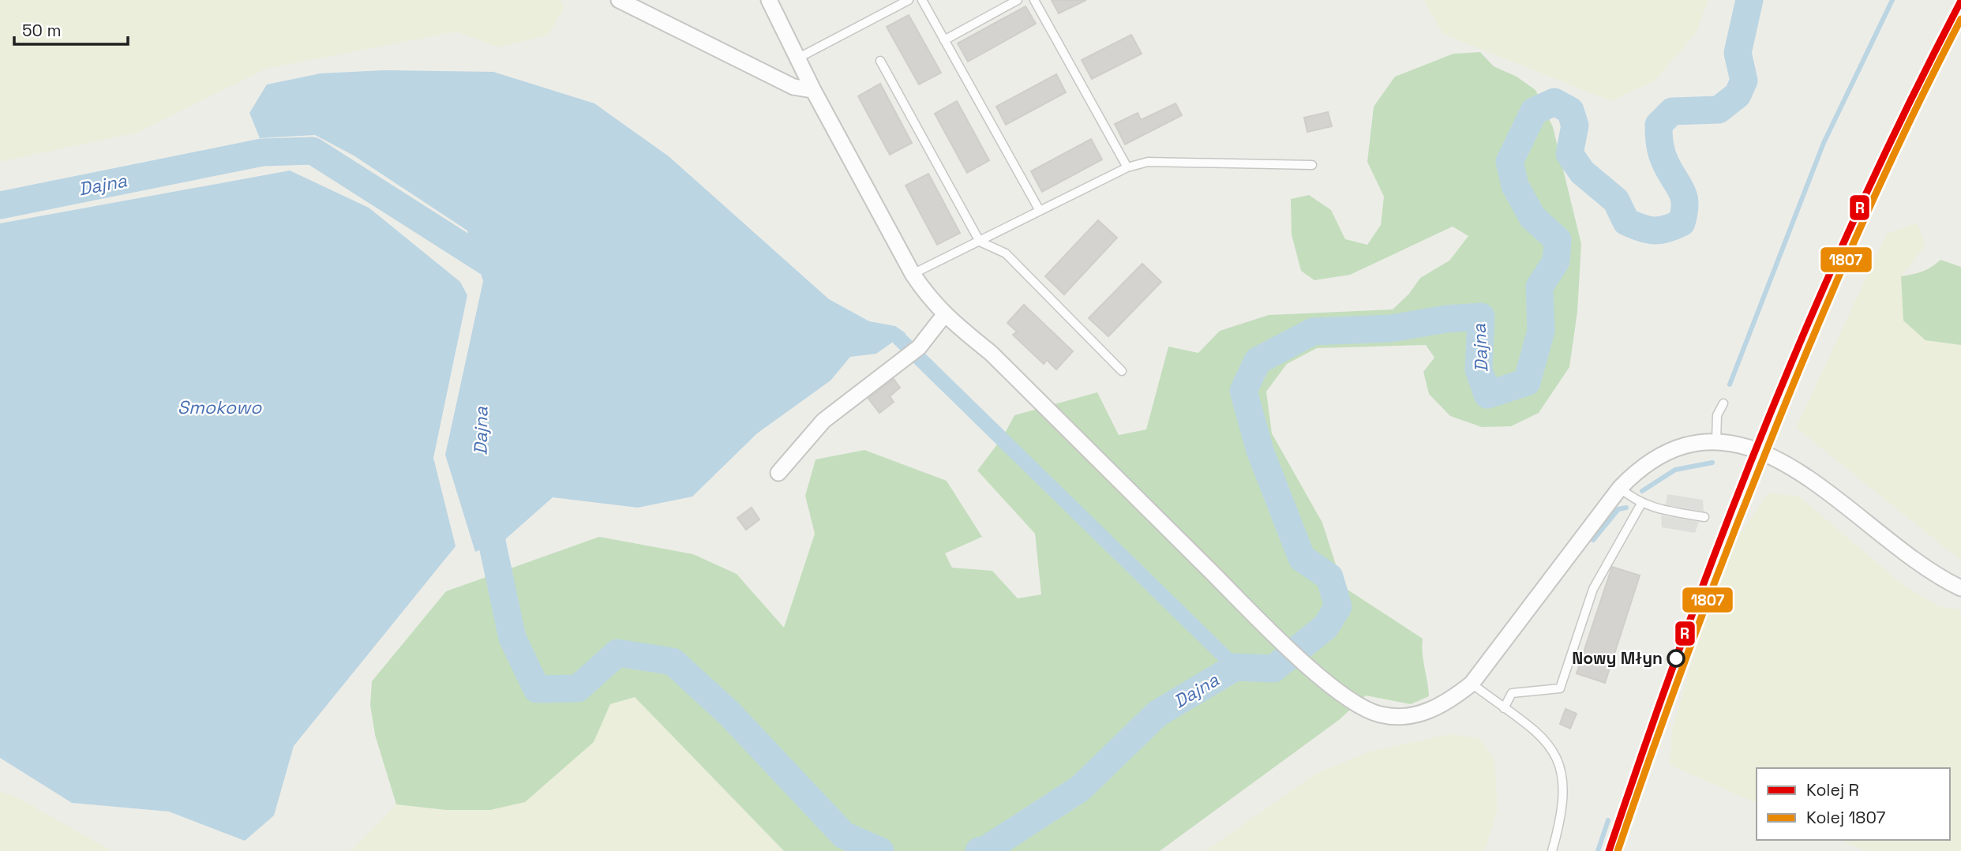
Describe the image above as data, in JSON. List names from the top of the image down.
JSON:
{
  "water": ["Dajna", "Smokowo"],
  "places": ["Nowy Młyn"],
  "lines": ["rail line R", "rail line 1807"],
  "legend": ["Kolej R", "Kolej 1807"],
  "scale_bar": "50 m"
}
